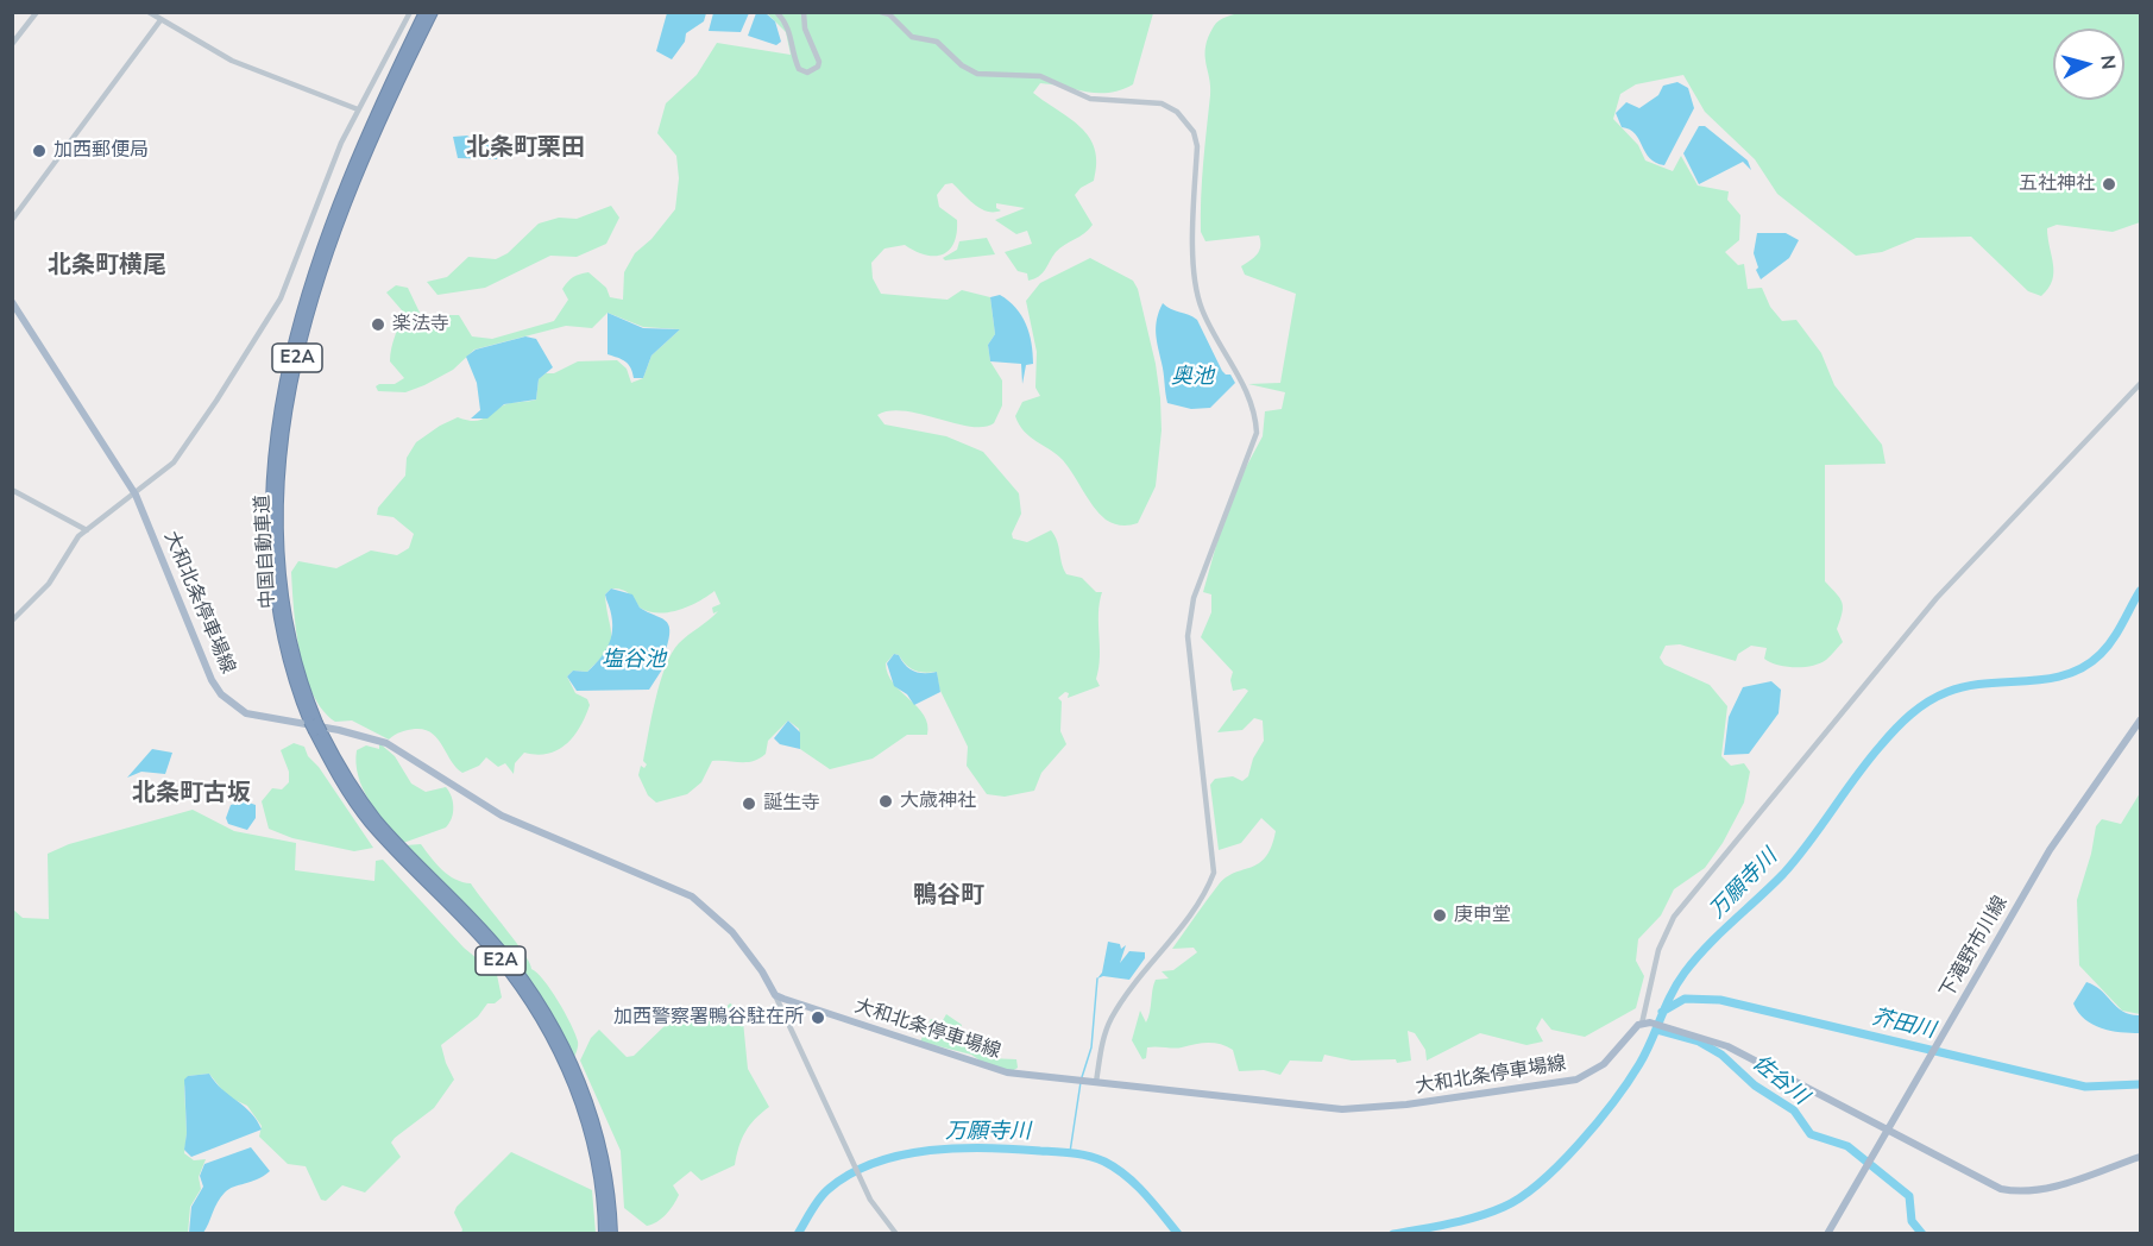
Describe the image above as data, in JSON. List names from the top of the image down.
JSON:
{
  "streets": {
    "highway": ["E2A", "中国自動車道"],
    "main road": ["大和北条停車場線", "下滝野市川線"]
  },
  "districts": [
    "北条町栗田",
    "北条町横尾",
    "北条町古坂",
    "鴨谷町"
  ],
  "water": [
    "奥池",
    "塩谷池",
    "万願寺川",
    "芥田川",
    "佐谷川"
  ],
  "places": [
    "加西郵便局",
    "五社神社",
    "楽法寺",
    "大歳神社",
    "誕生寺",
    "庚申堂",
    "加西警察署鴨谷駐在所"
  ],
  "north": "right"
}
